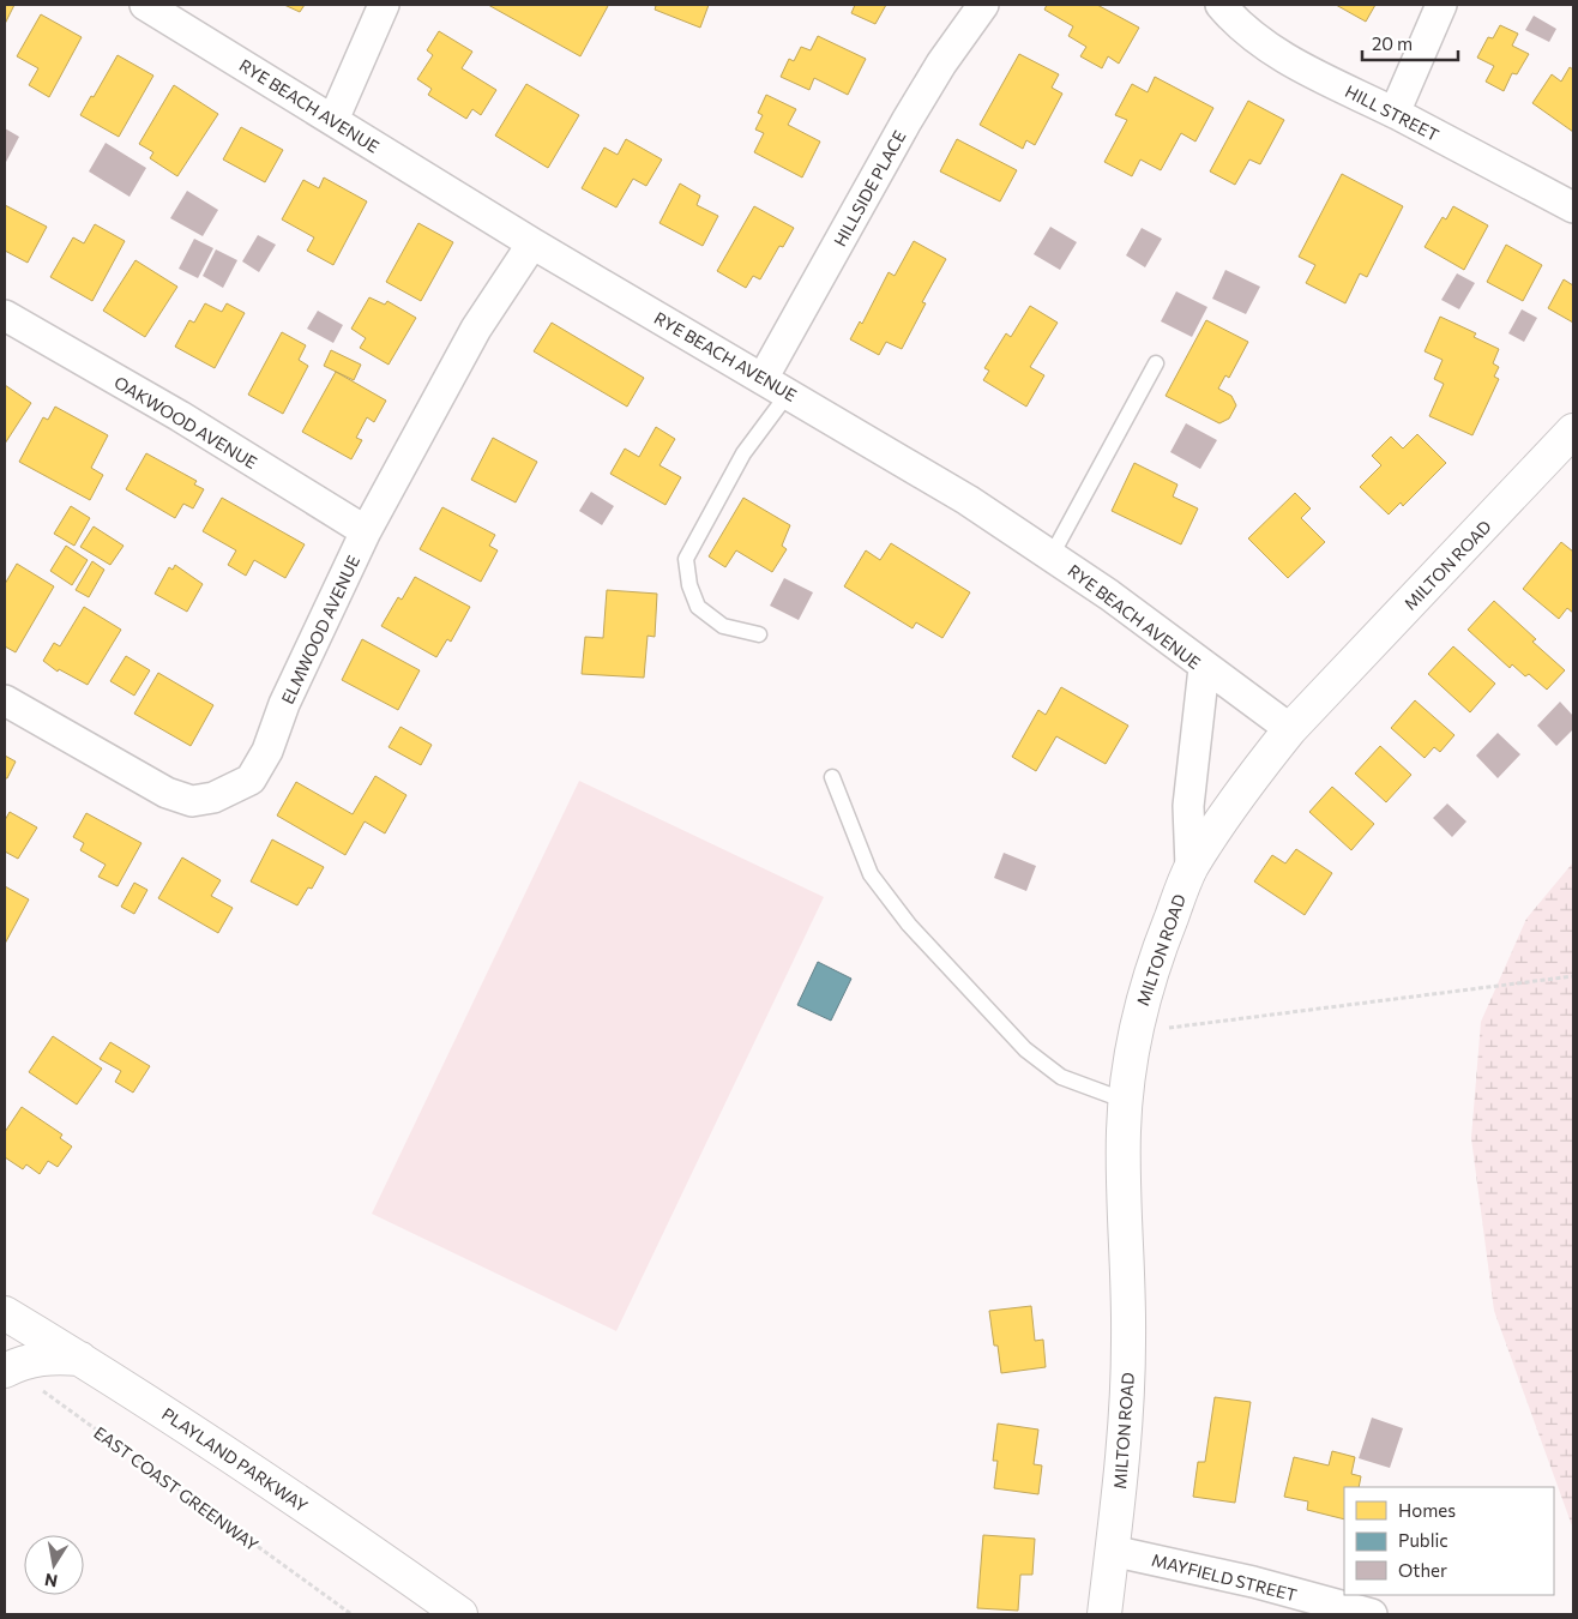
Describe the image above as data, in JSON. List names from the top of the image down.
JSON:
{
  "streets": {
    "street": [
      "RYE BEACH AVENUE",
      "HILL STREET",
      "HILLSIDE PLACE",
      "OAKWOOD AVENUE",
      "MILTON ROAD",
      "ELMWOOD AVENUE",
      "PLAYLAND PARKWAY",
      "MAYFIELD STREET"
    ],
    "path": ["EAST COAST GREENWAY"]
  },
  "crossings": [
    ["RYE BEACH AVENUE", "HILLSIDE PLACE"],
    ["RYE BEACH AVENUE", "MILTON ROAD"],
    ["RYE BEACH AVENUE", "ELMWOOD AVENUE"],
    ["OAKWOOD AVENUE", "ELMWOOD AVENUE"],
    ["MILTON ROAD", "MAYFIELD STREET"]
  ],
  "legend": ["Homes", "Public", "Other"],
  "scale_bar": "20 m",
  "north": "bottom"
}
